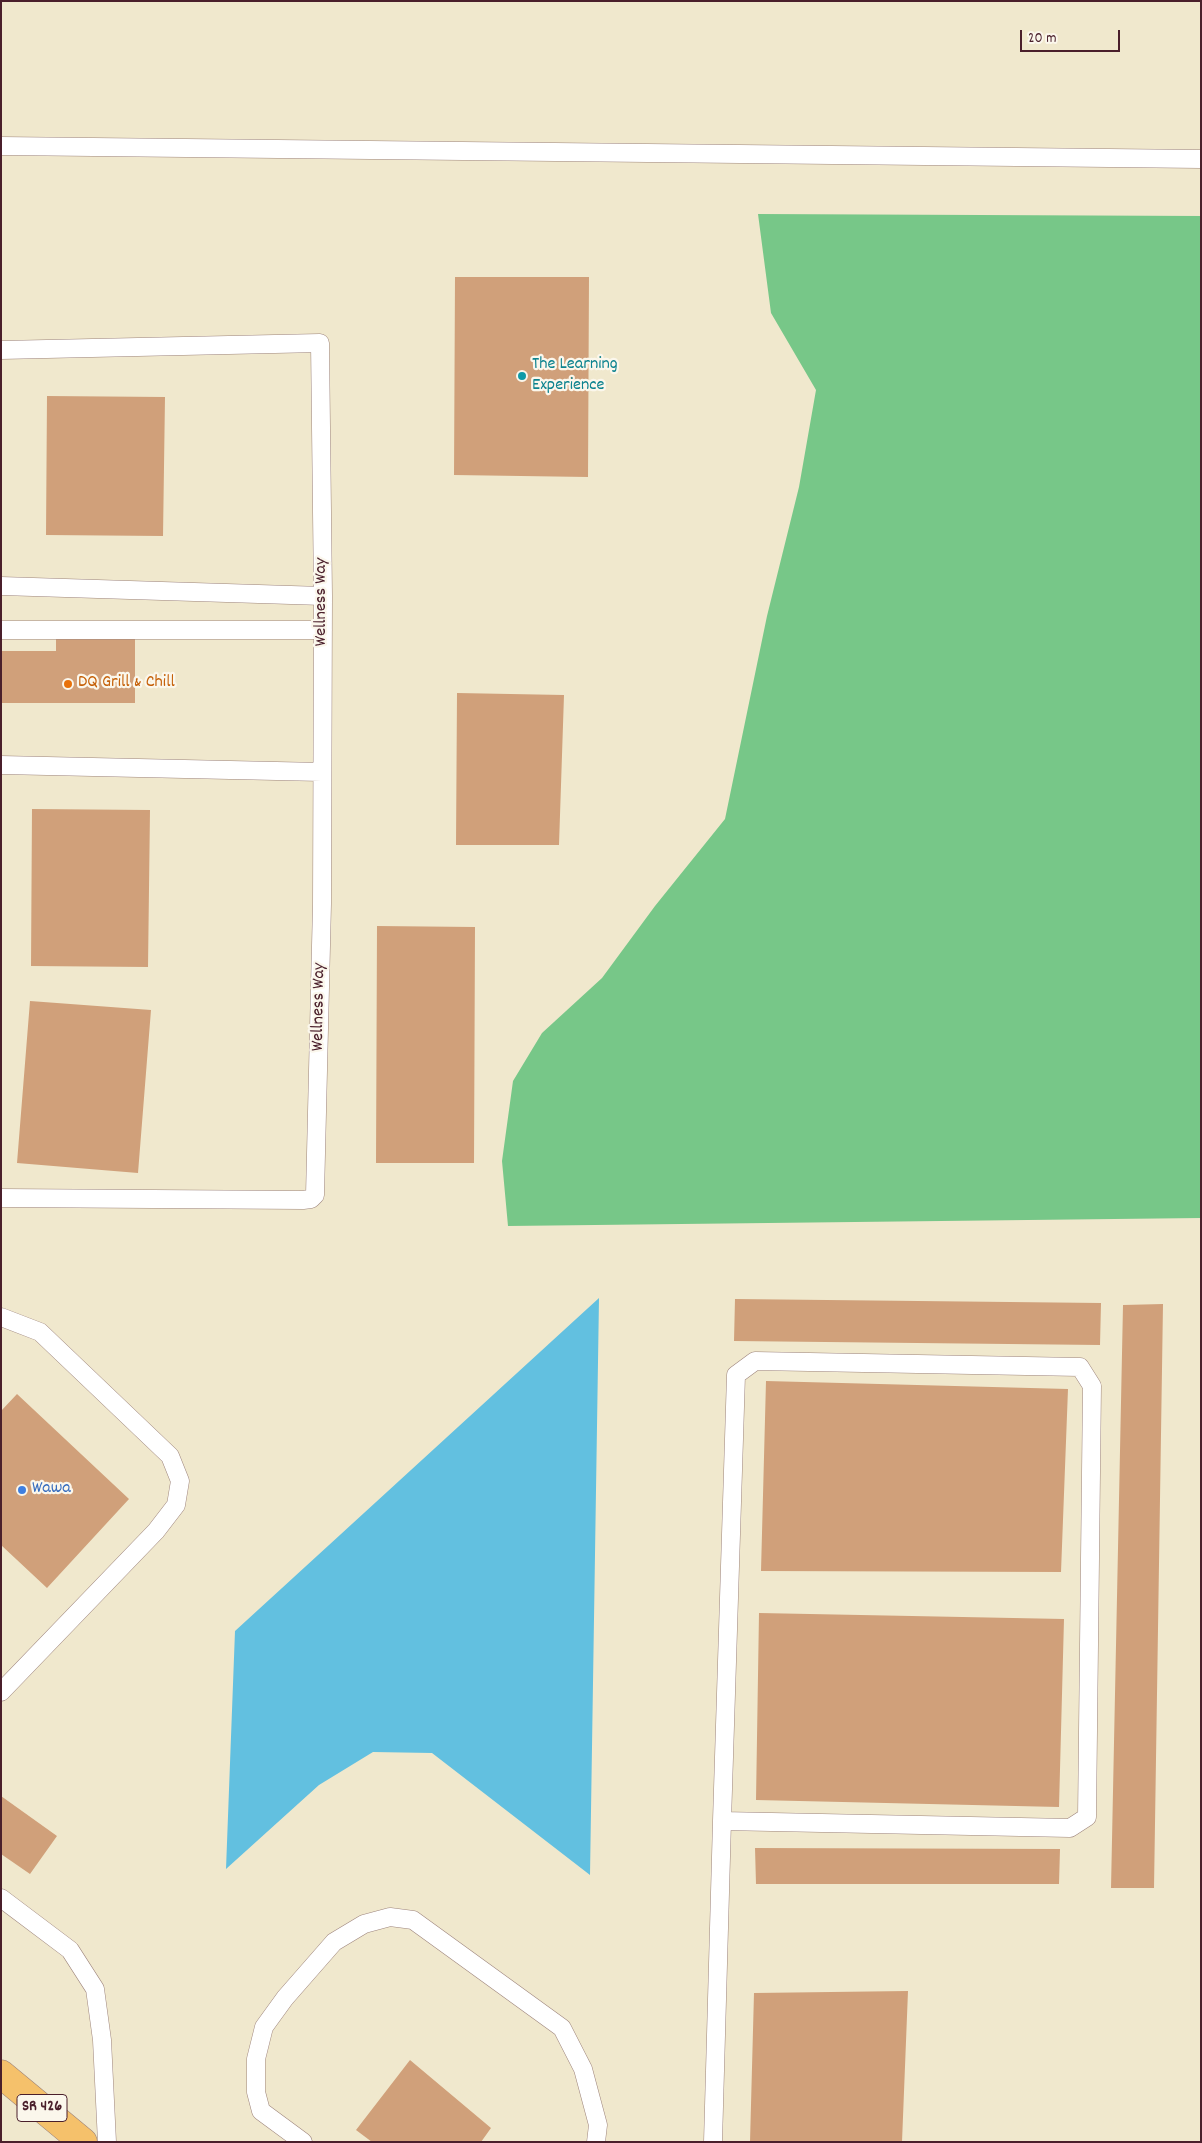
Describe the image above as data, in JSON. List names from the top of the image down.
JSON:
{
  "streets": {
    "main road": ["SR 426"],
    "lane": ["Wellness Way"]
  },
  "places": ["The Learning Experience", "DQ Grill & Chill", "Wawa"],
  "scale_bar": "20 m"
}
